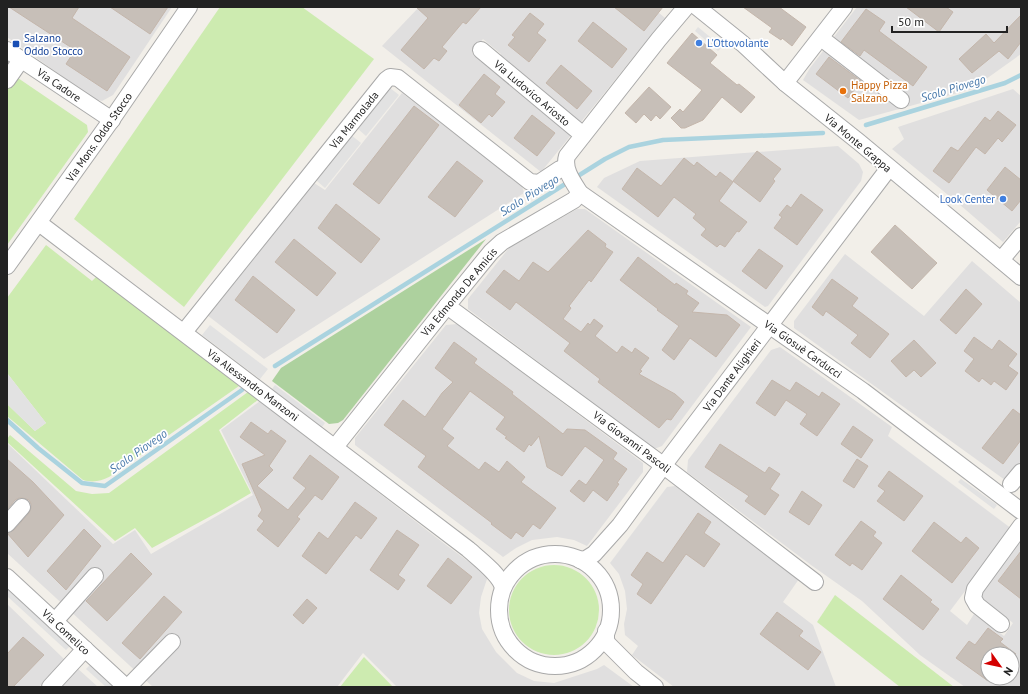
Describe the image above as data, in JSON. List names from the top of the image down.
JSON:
{
  "streets": {
    "street": [
      "Via Cadore",
      "Via Ludovico Ariosto",
      "Via Marmolada",
      "Via Mons. Oddo Stocco",
      "Via Monte Grappa",
      "Via Edmondo De Amicis",
      "Via Giosuè Carducci",
      "Via Dante Alighieri",
      "Via Alessandro Manzoni",
      "Via Giovanni Pascoli",
      "Via Comelico"
    ]
  },
  "crossings": [
    ["Via Cadore", "Via Mons. Oddo Stocco"],
    ["Via Marmolada", "Via Edmondo De Amicis"],
    ["Via Marmolada", "Via Giosuè Carducci"],
    ["Via Marmolada", "Via Alessandro Manzoni"],
    ["Via Mons. Oddo Stocco", "Via Alessandro Manzoni"],
    ["Via Monte Grappa", "Via Dante Alighieri"],
    ["Via Edmondo De Amicis", "Via Giosuè Carducci"],
    ["Via Edmondo De Amicis", "Via Alessandro Manzoni"],
    ["Via Edmondo De Amicis", "Via Giovanni Pascoli"],
    ["Via Giosuè Carducci", "Via Dante Alighieri"],
    ["Via Dante Alighieri", "Via Giovanni Pascoli"]
  ],
  "water": ["Scolo Piovego"],
  "places": {
    "other": ["L'Ottovolante", "Happy Pizza Salzano", "Look Center"],
    "transit": ["Salzano Oddo Stocco"]
  },
  "scale_bar": "50 m",
  "north": "bottom right"
}
